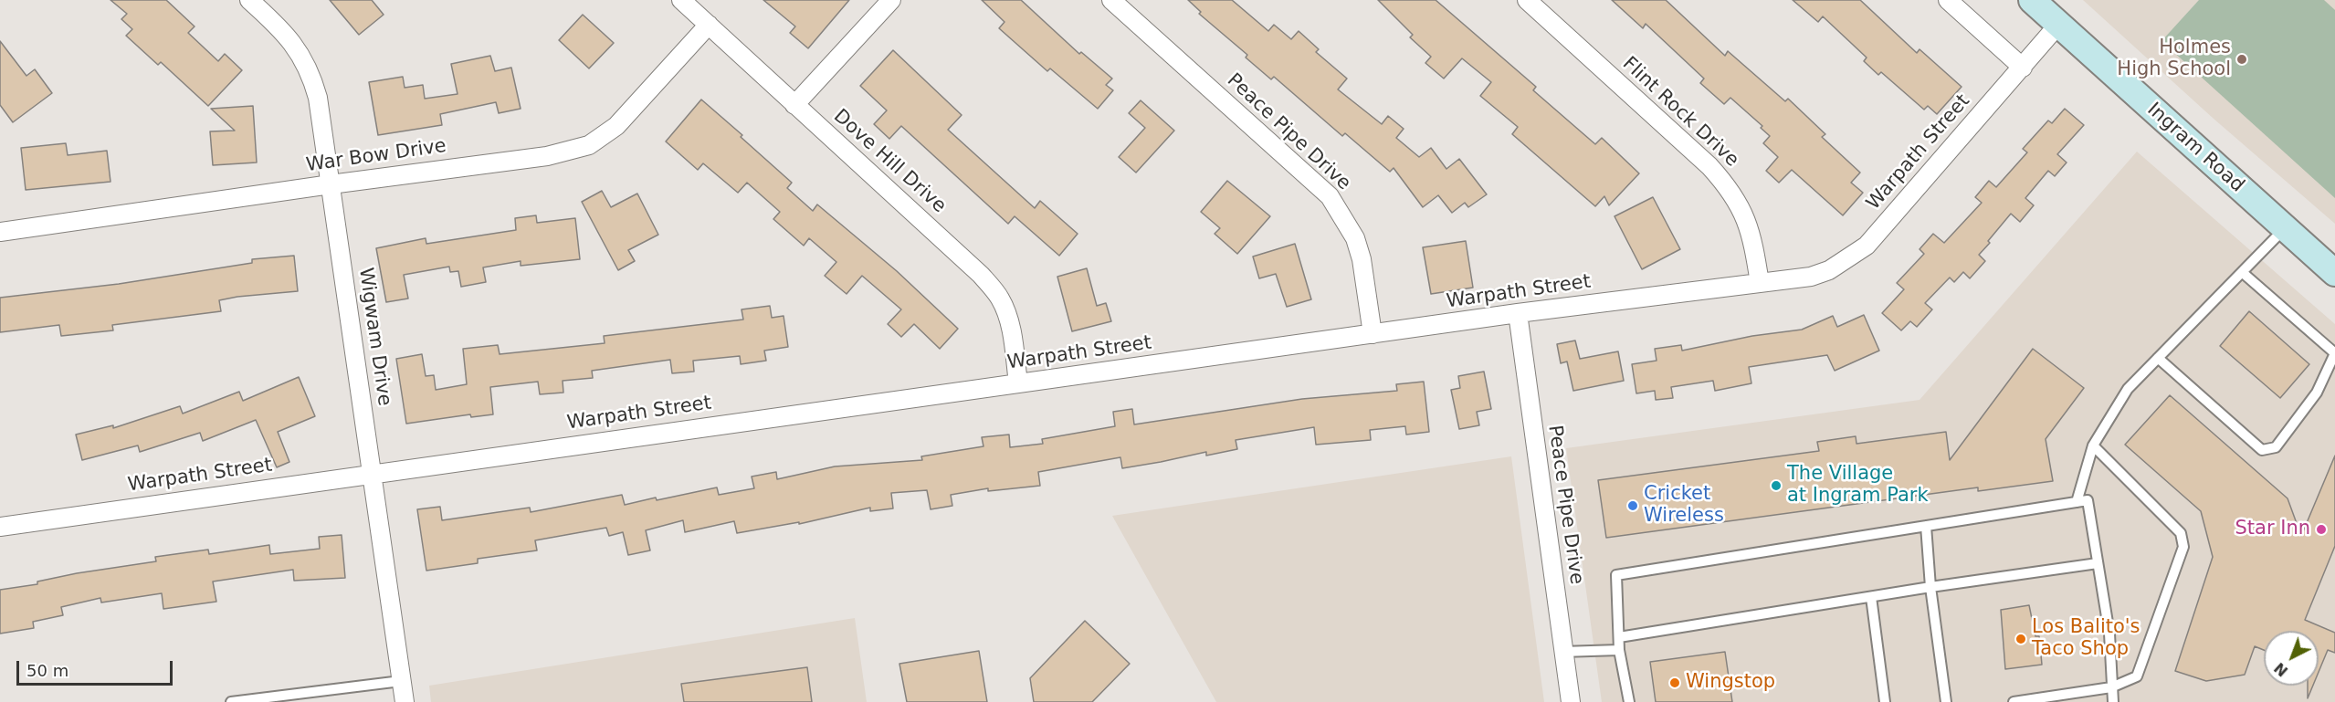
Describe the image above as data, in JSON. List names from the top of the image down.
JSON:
{
  "streets": {
    "main road": ["Ingram Road"],
    "street": [
      "Flint Rock Drive",
      "Peace Pipe Drive",
      "Warpath Street",
      "War Bow Drive",
      "Dove Hill Drive",
      "Wigwam Drive"
    ]
  },
  "crossings": [
    ["Flint Rock Drive", "Warpath Street"],
    ["Peace Pipe Drive", "Warpath Street"],
    ["Ingram Road", "Warpath Street"],
    ["Warpath Street", "Dove Hill Drive"],
    ["Warpath Street", "Wigwam Drive"],
    ["War Bow Drive", "Dove Hill Drive"],
    ["War Bow Drive", "Wigwam Drive"]
  ],
  "places": [
    "Holmes High School",
    "The Village at Ingram Park",
    "Cricket Wireless",
    "Star Inn",
    "Los Balito's Taco Shop",
    "Wingstop"
  ],
  "scale_bar": "50 m",
  "north": "bottom left"
}
